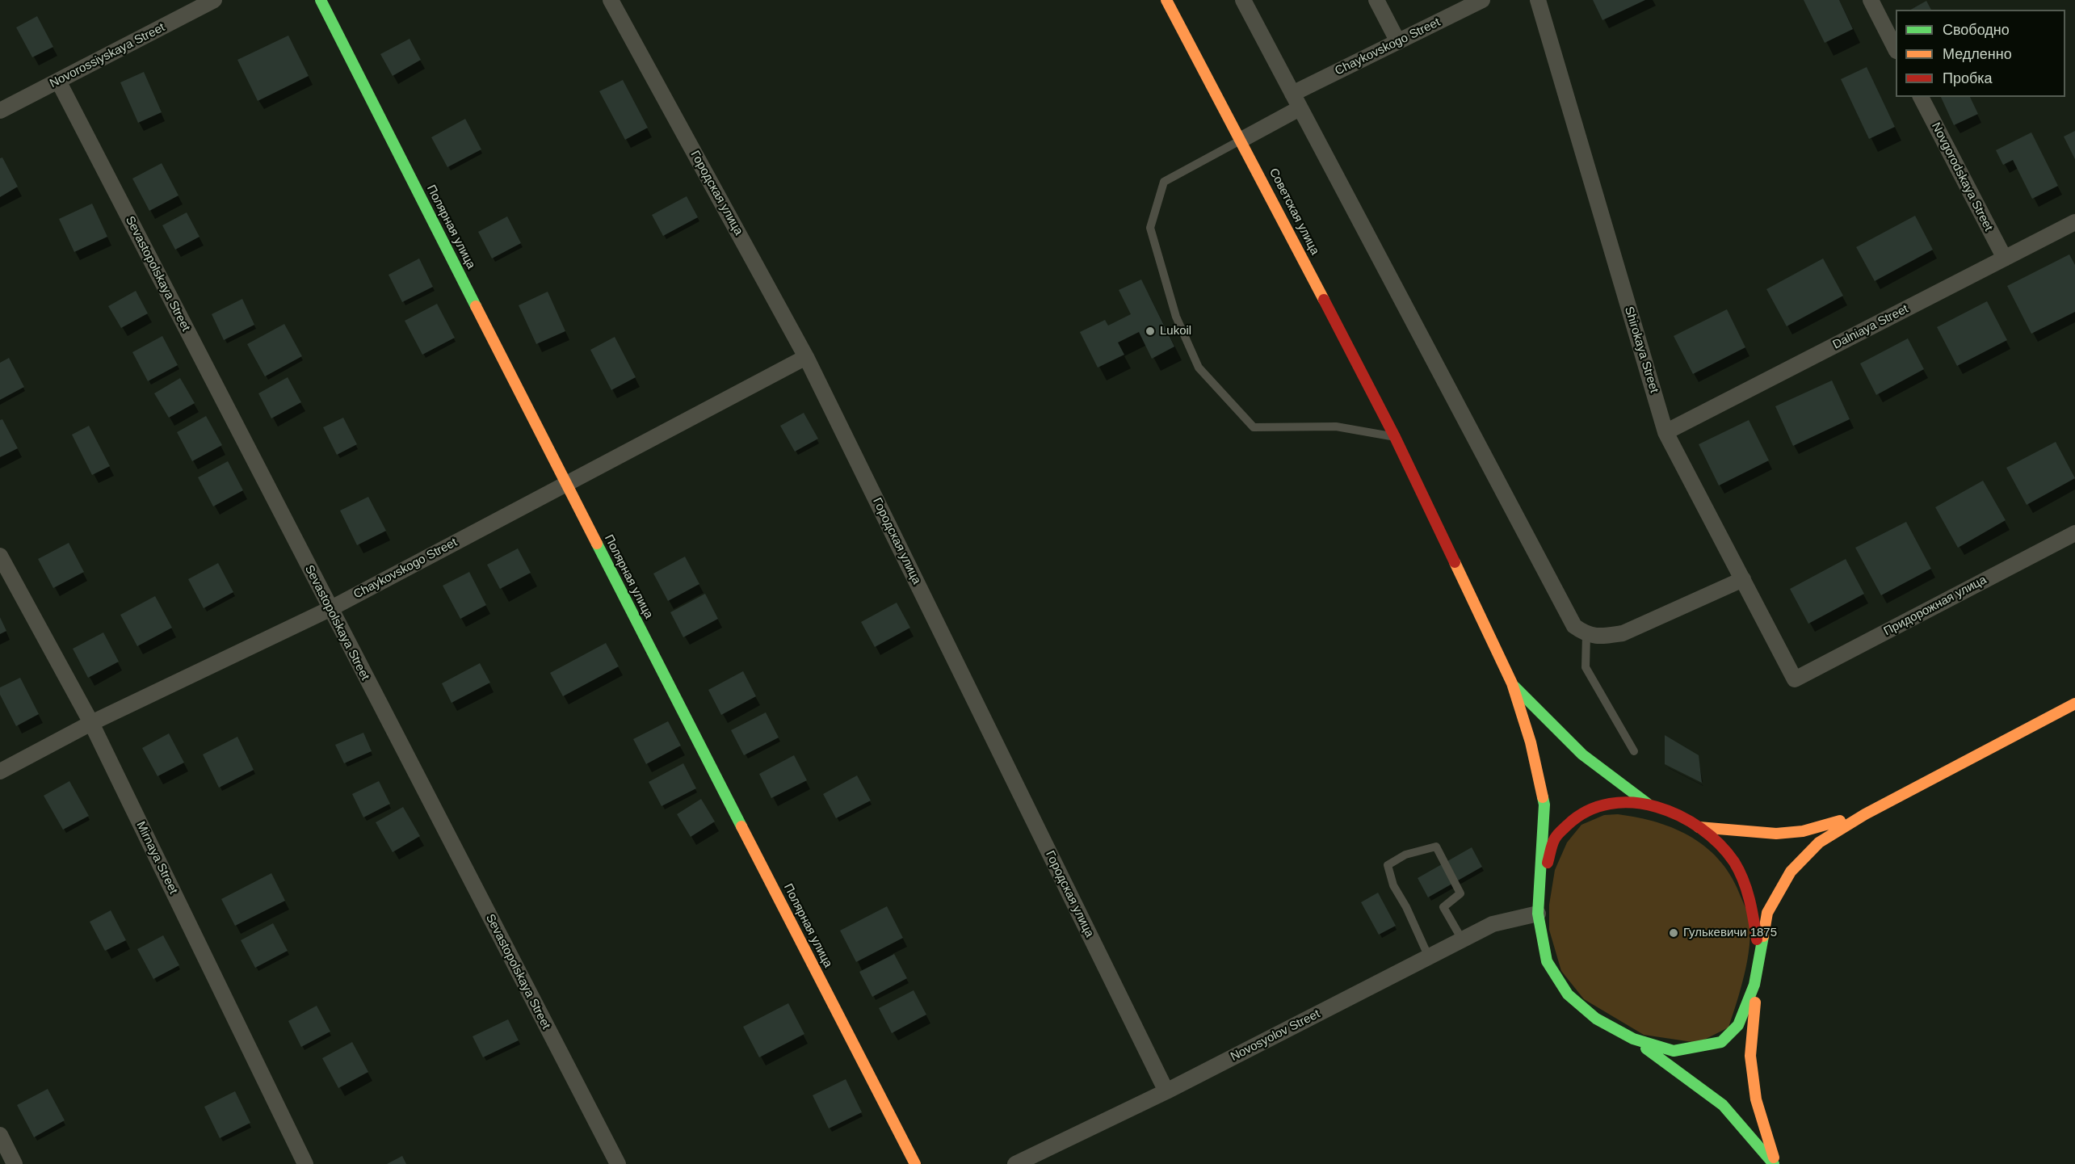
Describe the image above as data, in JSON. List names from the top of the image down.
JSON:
{
  "streets": {
    "main road": ["Советская улица", "Полярная улица"],
    "street": [
      "Chaykovskogo Street",
      "Novorossiyskaya Street",
      "Novgorodskaya Street",
      "Городская улица",
      "Sevastopolskaya Street",
      "Dalniaya Street",
      "Shirokaya Street",
      "Придорожная улица",
      "Mirnaya Street",
      "Novosyolov Street"
    ]
  },
  "crossings": [
    ["Chaykovskogo Street", "Городская улица"],
    ["Chaykovskogo Street", "Полярная улица"],
    ["Chaykovskogo Street", "Sevastopolskaya Street"],
    ["Chaykovskogo Street", "Mirnaya Street"],
    ["Novorossiyskaya Street", "Sevastopolskaya Street"],
    ["Novgorodskaya Street", "Dalniaya Street"],
    ["Городская улица", "Novosyolov Street"],
    ["Dalniaya Street", "Shirokaya Street"],
    ["Shirokaya Street", "Придорожная улица"]
  ],
  "places": ["Lukoil", "Гулькевичи 1875"],
  "legend": ["Свободно", "Медленно", "Пробка"]
}
